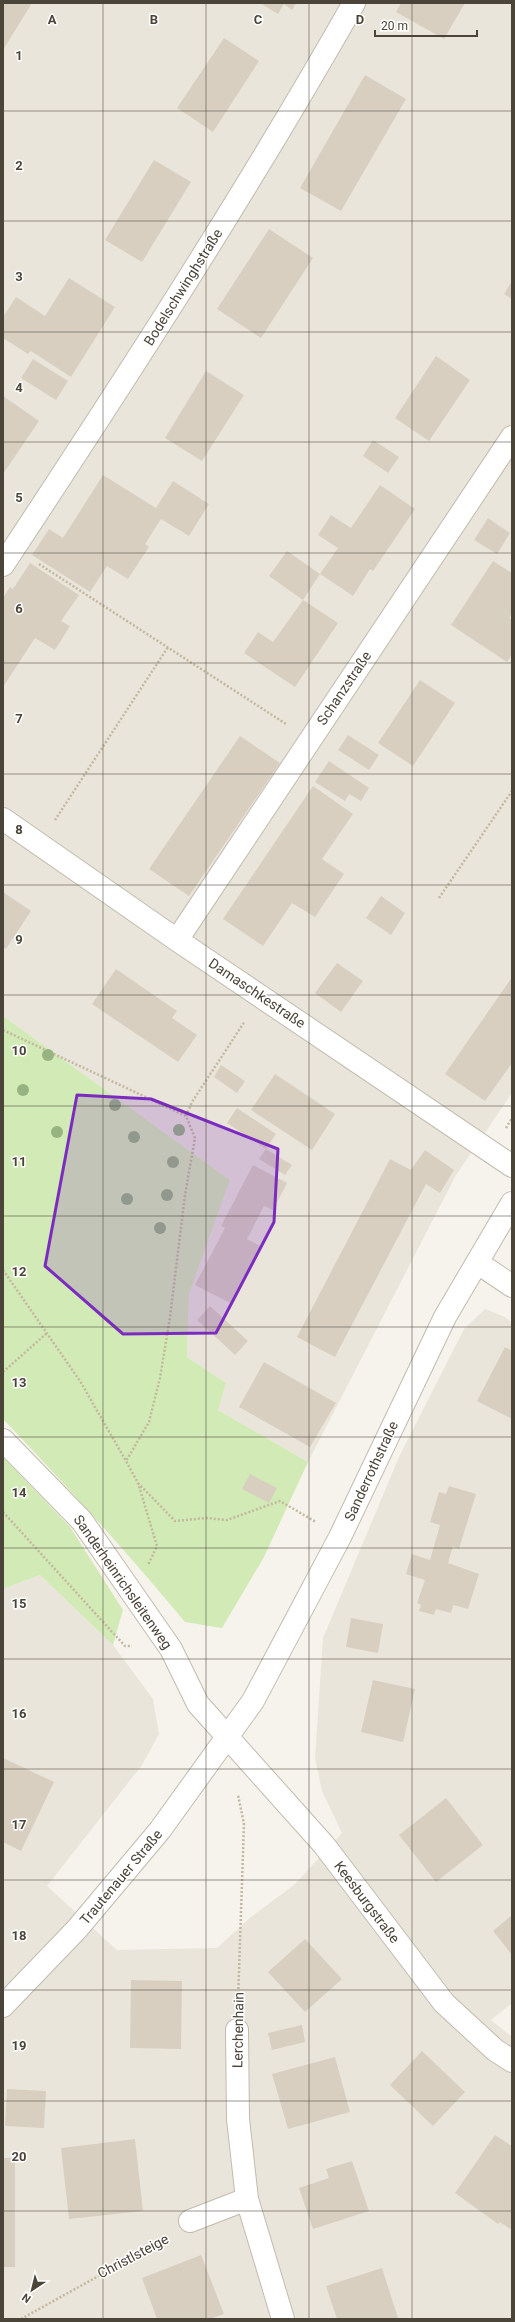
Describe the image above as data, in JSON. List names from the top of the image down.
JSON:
{
  "streets": {
    "street": [
      "Bodelschwinghstraße",
      "Schanzstraße",
      "Damaschkestraße",
      "Sanderrothstraße",
      "Sanderheinrichsleitenweg",
      "Trautenauer Straße",
      "Keesburgstraße",
      "Lerchenhain"
    ],
    "path": ["Christlsteige"]
  },
  "crossings": [
    ["Schanzstraße", "Damaschkestraße"],
    ["Sanderrothstraße", "Sanderheinrichsleitenweg"],
    ["Sanderrothstraße", "Trautenauer Straße"],
    ["Sanderrothstraße", "Keesburgstraße"],
    ["Sanderheinrichsleitenweg", "Trautenauer Straße"],
    ["Sanderheinrichsleitenweg", "Keesburgstraße"],
    ["Trautenauer Straße", "Keesburgstraße"]
  ],
  "scale_bar": "20 m",
  "north": "bottom left",
  "grid": {
    "columns": [
      "A",
      "B",
      "C",
      "D"
    ],
    "rows": [
      "1",
      "2",
      "3",
      "4",
      "5",
      "6",
      "7",
      "8",
      "9",
      "10",
      "11",
      "12",
      "13",
      "14",
      "15",
      "16",
      "17",
      "18",
      "19",
      "20"
    ]
  }
}
